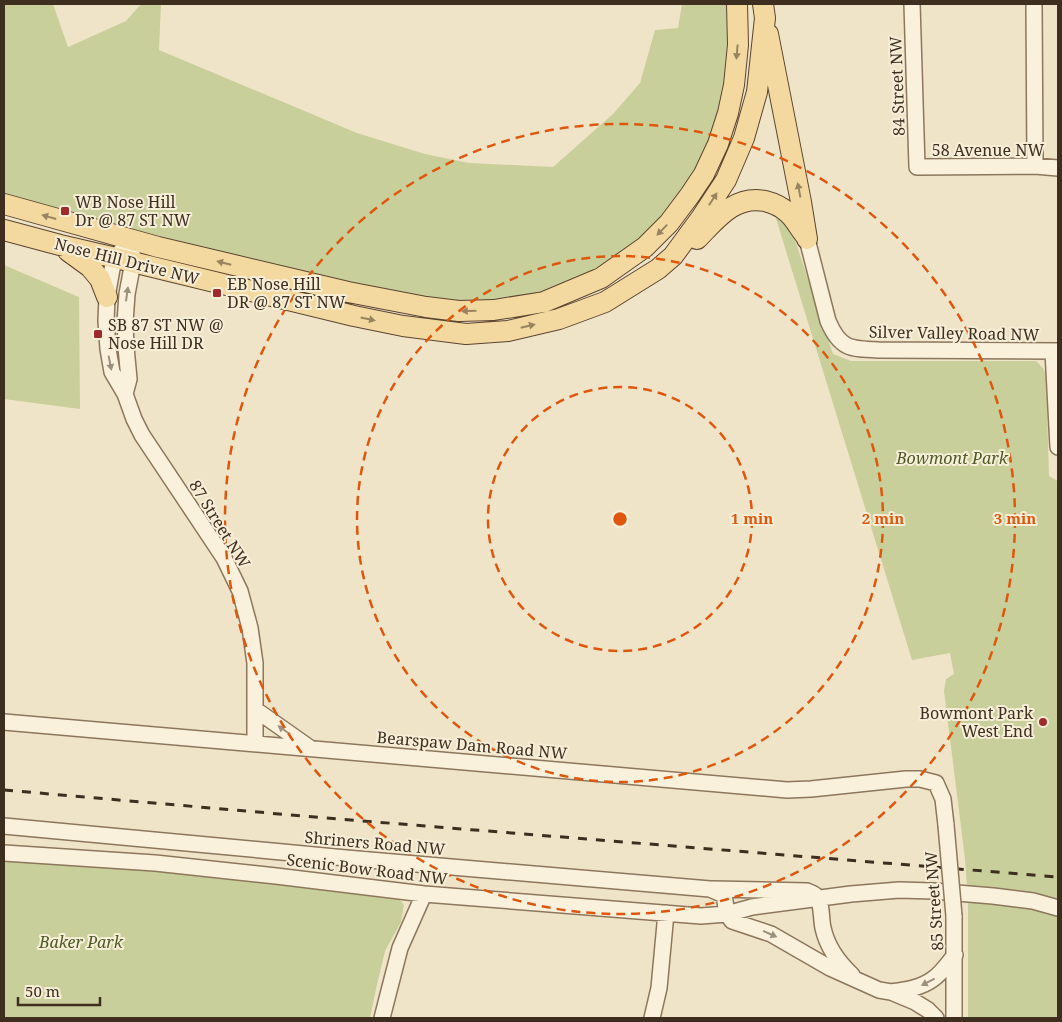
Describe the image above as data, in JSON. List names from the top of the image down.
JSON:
{
  "streets": {
    "main road": ["Nose Hill Drive NW"],
    "street": [
      "84 Street NW",
      "58 Avenue NW",
      "Silver Valley Road NW",
      "87 Street NW",
      "Bearspaw Dam Road NW",
      "Shriners Road NW",
      "Scenic Bow Road NW",
      "85 Street NW"
    ]
  },
  "crossings": [
    ["84 Street NW", "58 Avenue NW"],
    ["Nose Hill Drive NW", "87 Street NW"],
    ["87 Street NW", "Bearspaw Dam Road NW"],
    ["Bearspaw Dam Road NW", "85 Street NW"],
    ["Shriners Road NW", "Scenic Bow Road NW"]
  ],
  "parks": ["Bowmont Park", "Baker Park"],
  "places": {
    "transit": ["WB Nose Hill Dr @ 87 ST NW", "EB Nose Hill DR @ 87 ST NW", "SB 87 ST NW @ Nose Hill DR"],
    "other": ["Bowmont Park West End"]
  },
  "scale_bar": "50 m",
  "rings": ["1 min", "2 min", "3 min"]
}
